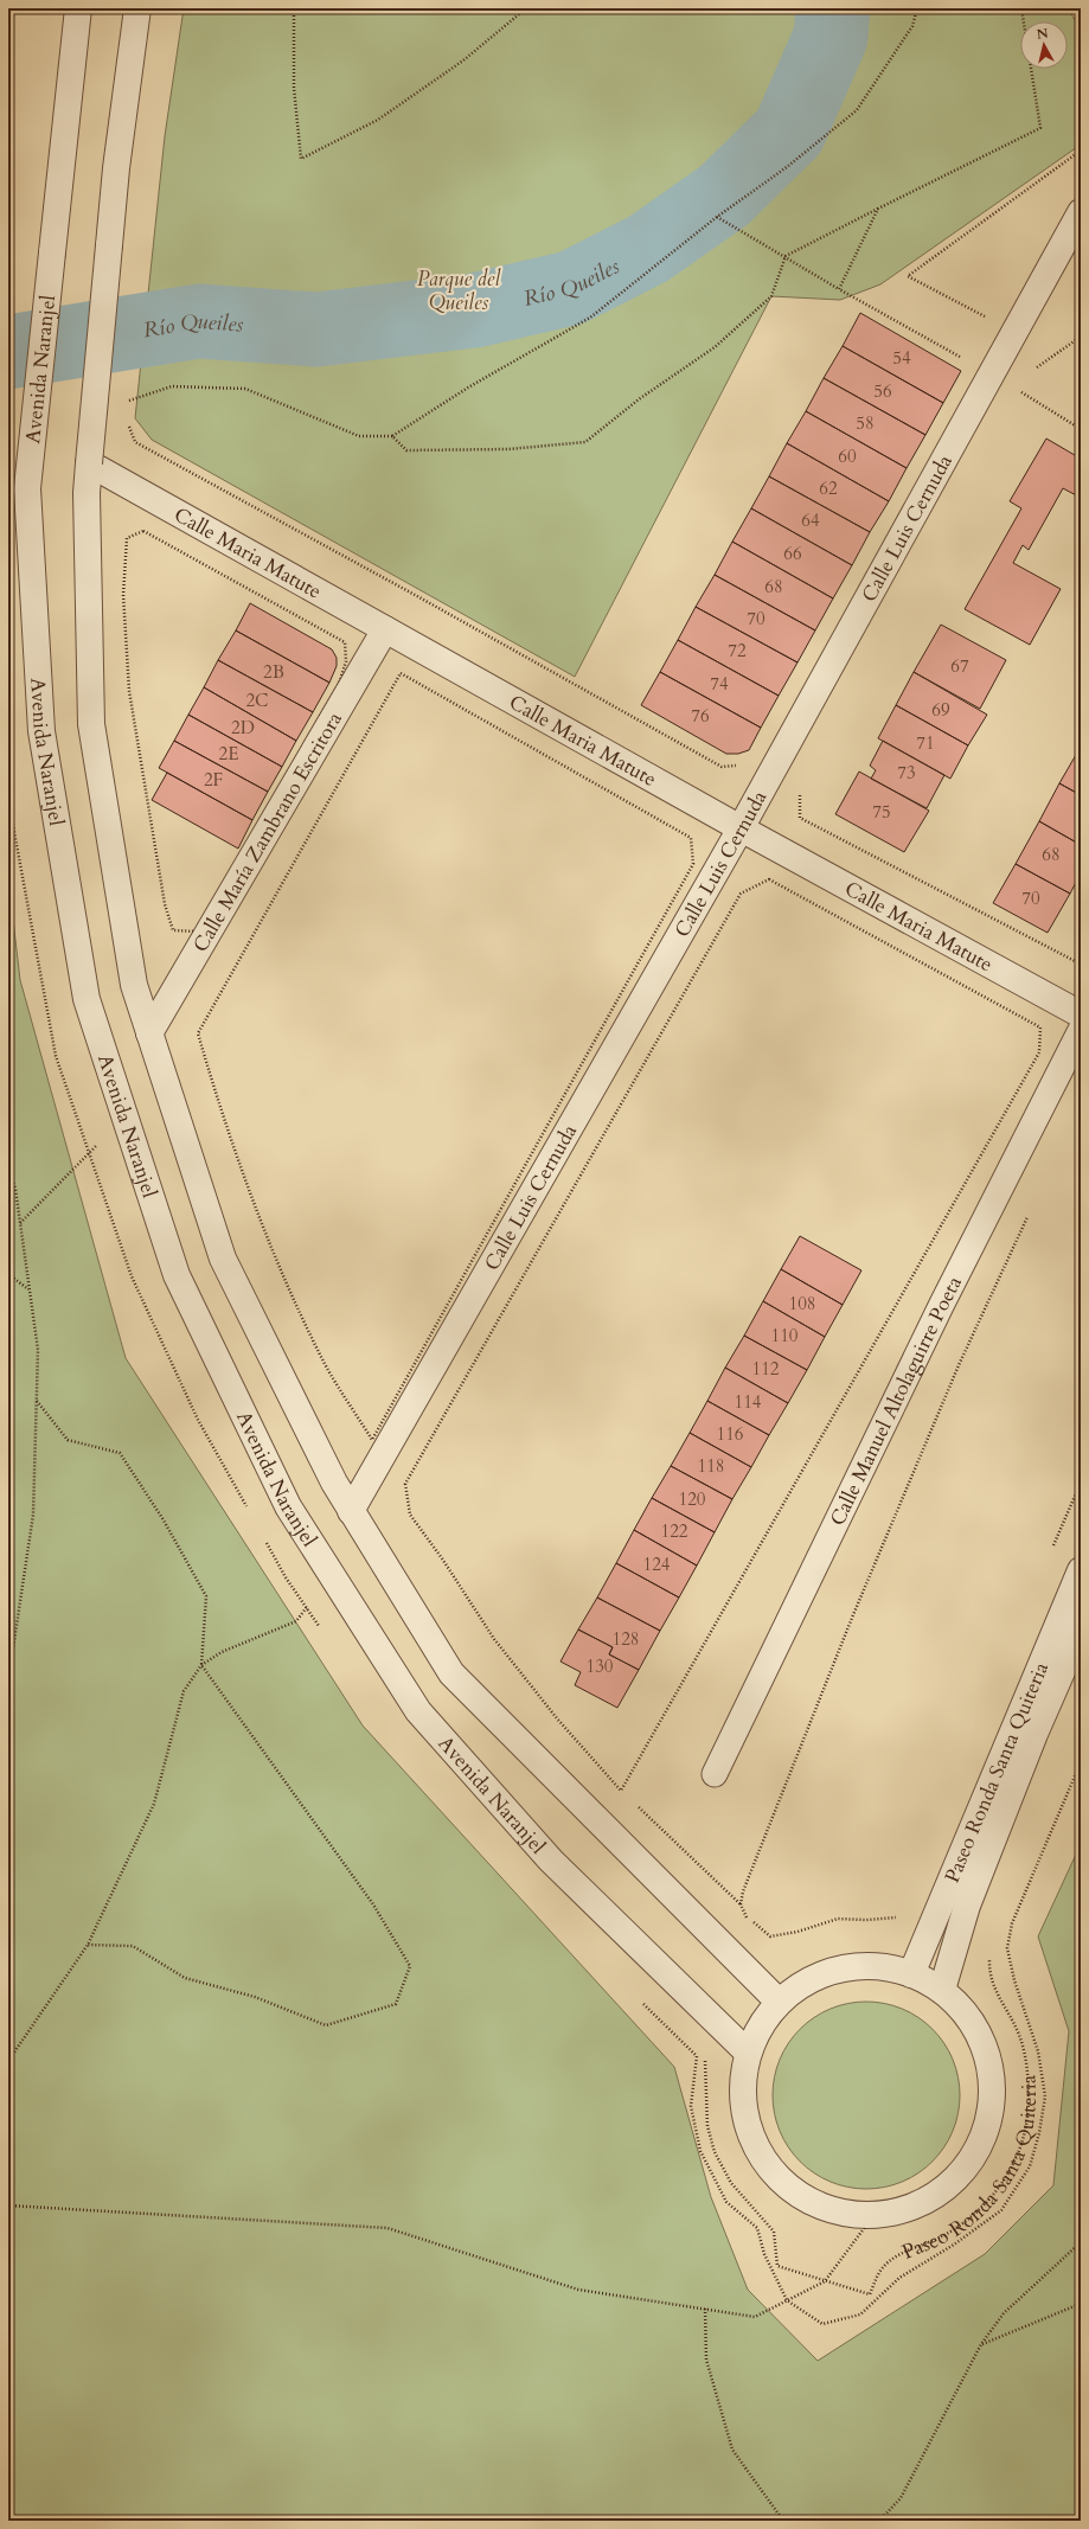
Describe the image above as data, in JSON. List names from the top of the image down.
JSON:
{
  "streets": {
    "street": [
      "Avenida Naranjel",
      "Calle Luis Cernuda",
      "Calle Maria Matute",
      "Calle María Zambrano Escritora",
      "Paseo Ronda Santa Quiteria"
    ],
    "lane": ["Calle Manuel Altolaguirre Poeta"]
  },
  "crossings": [
    ["Calle Luis Cernuda", "Calle Maria Matute"],
    ["Calle Maria Matute", "Calle María Zambrano Escritora"]
  ],
  "water": ["Río Queiles"],
  "parks": ["Parque del Queiles"],
  "house_numbers": [
    "54",
    "56",
    "58",
    "60",
    "62",
    "64",
    "66",
    "68",
    "70",
    "72",
    "67",
    "2B",
    "74",
    "2C",
    "69",
    "76",
    "2D",
    "71",
    "2E",
    "73",
    "2F",
    "75",
    "68",
    "70",
    "108",
    "110",
    "112",
    "114",
    "116",
    "118",
    "120",
    "122",
    "124",
    "128",
    "130"
  ],
  "north": "top"
}
